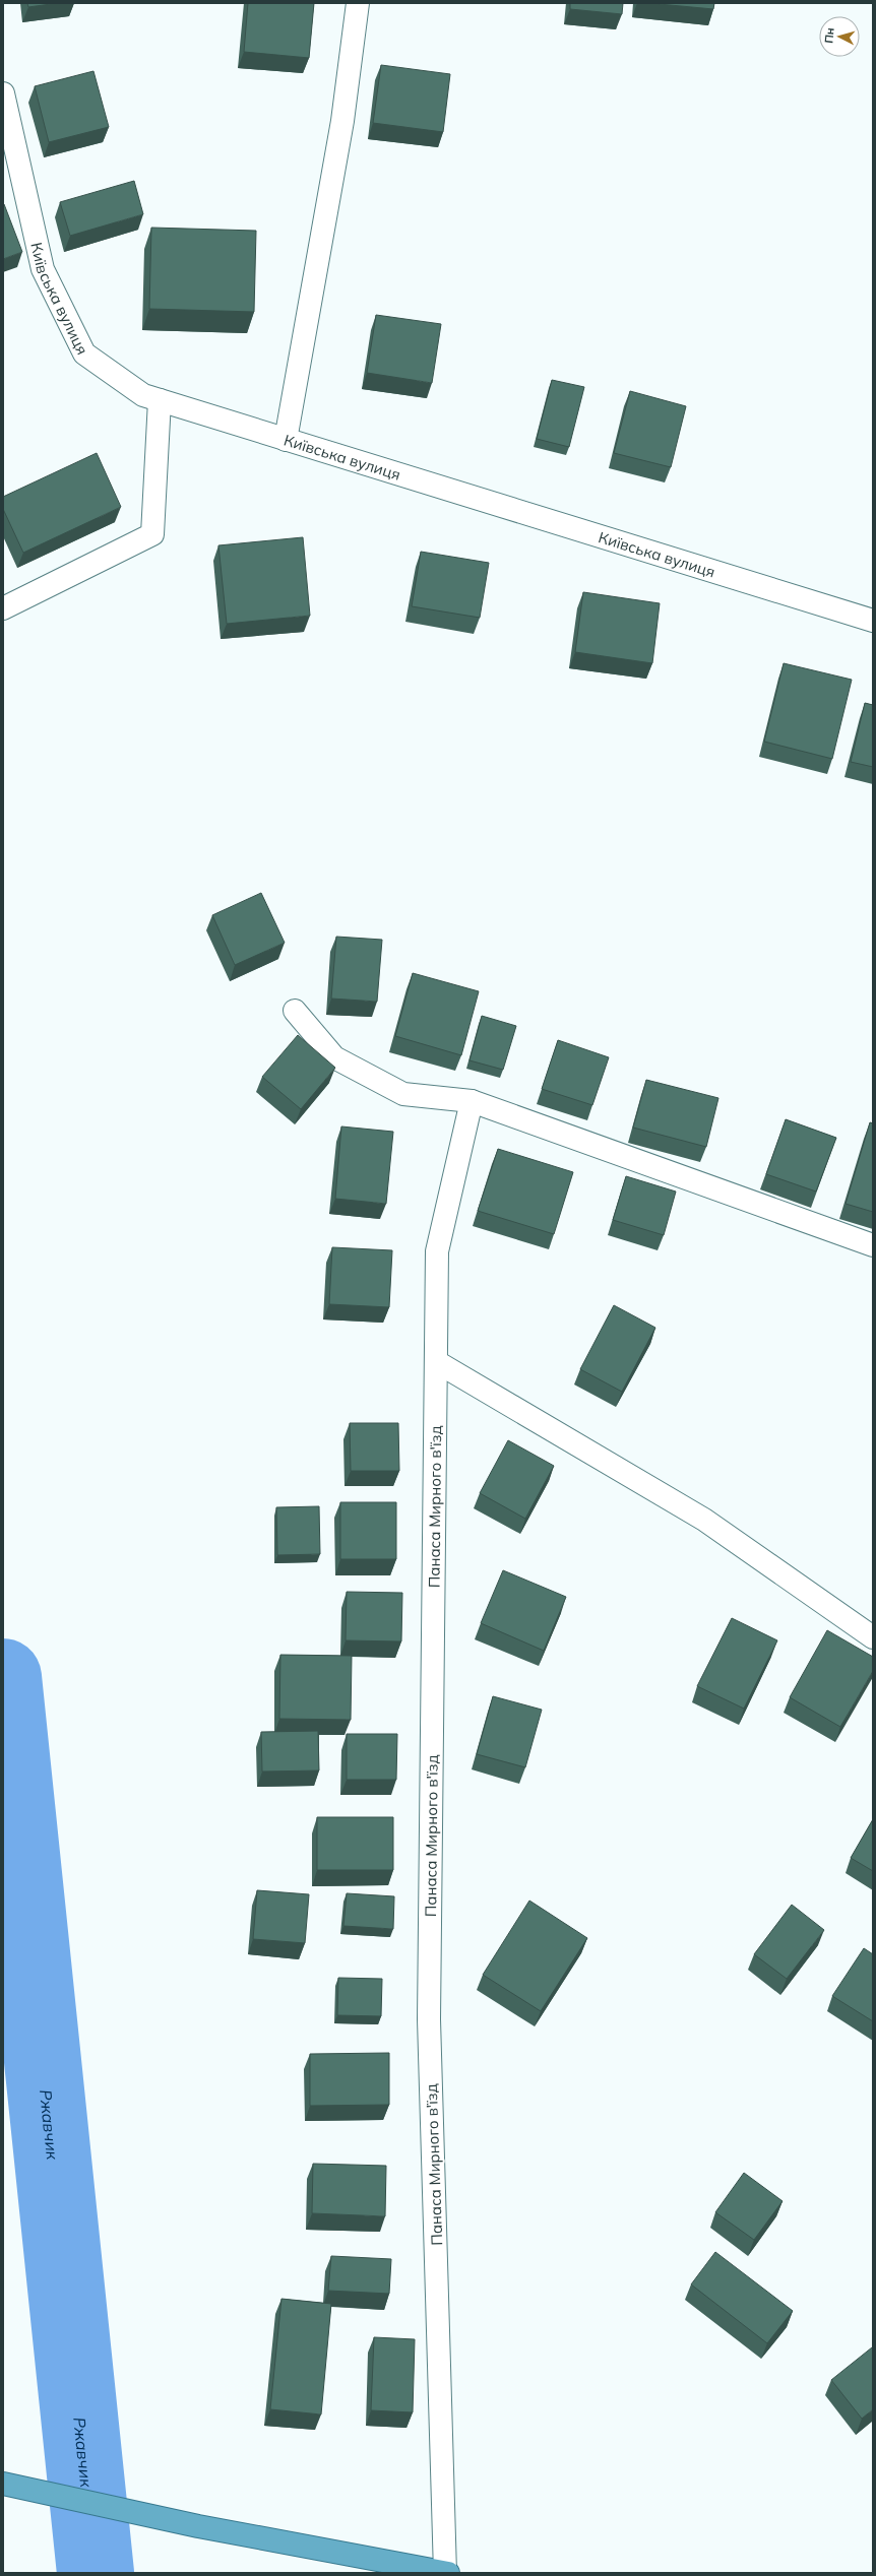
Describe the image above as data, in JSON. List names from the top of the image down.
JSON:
{
  "streets": {
    "street": ["Київська вулиця", "Панаса Мирного в'їзд"]
  },
  "water": ["Ржавчик"],
  "north": "left"
}
